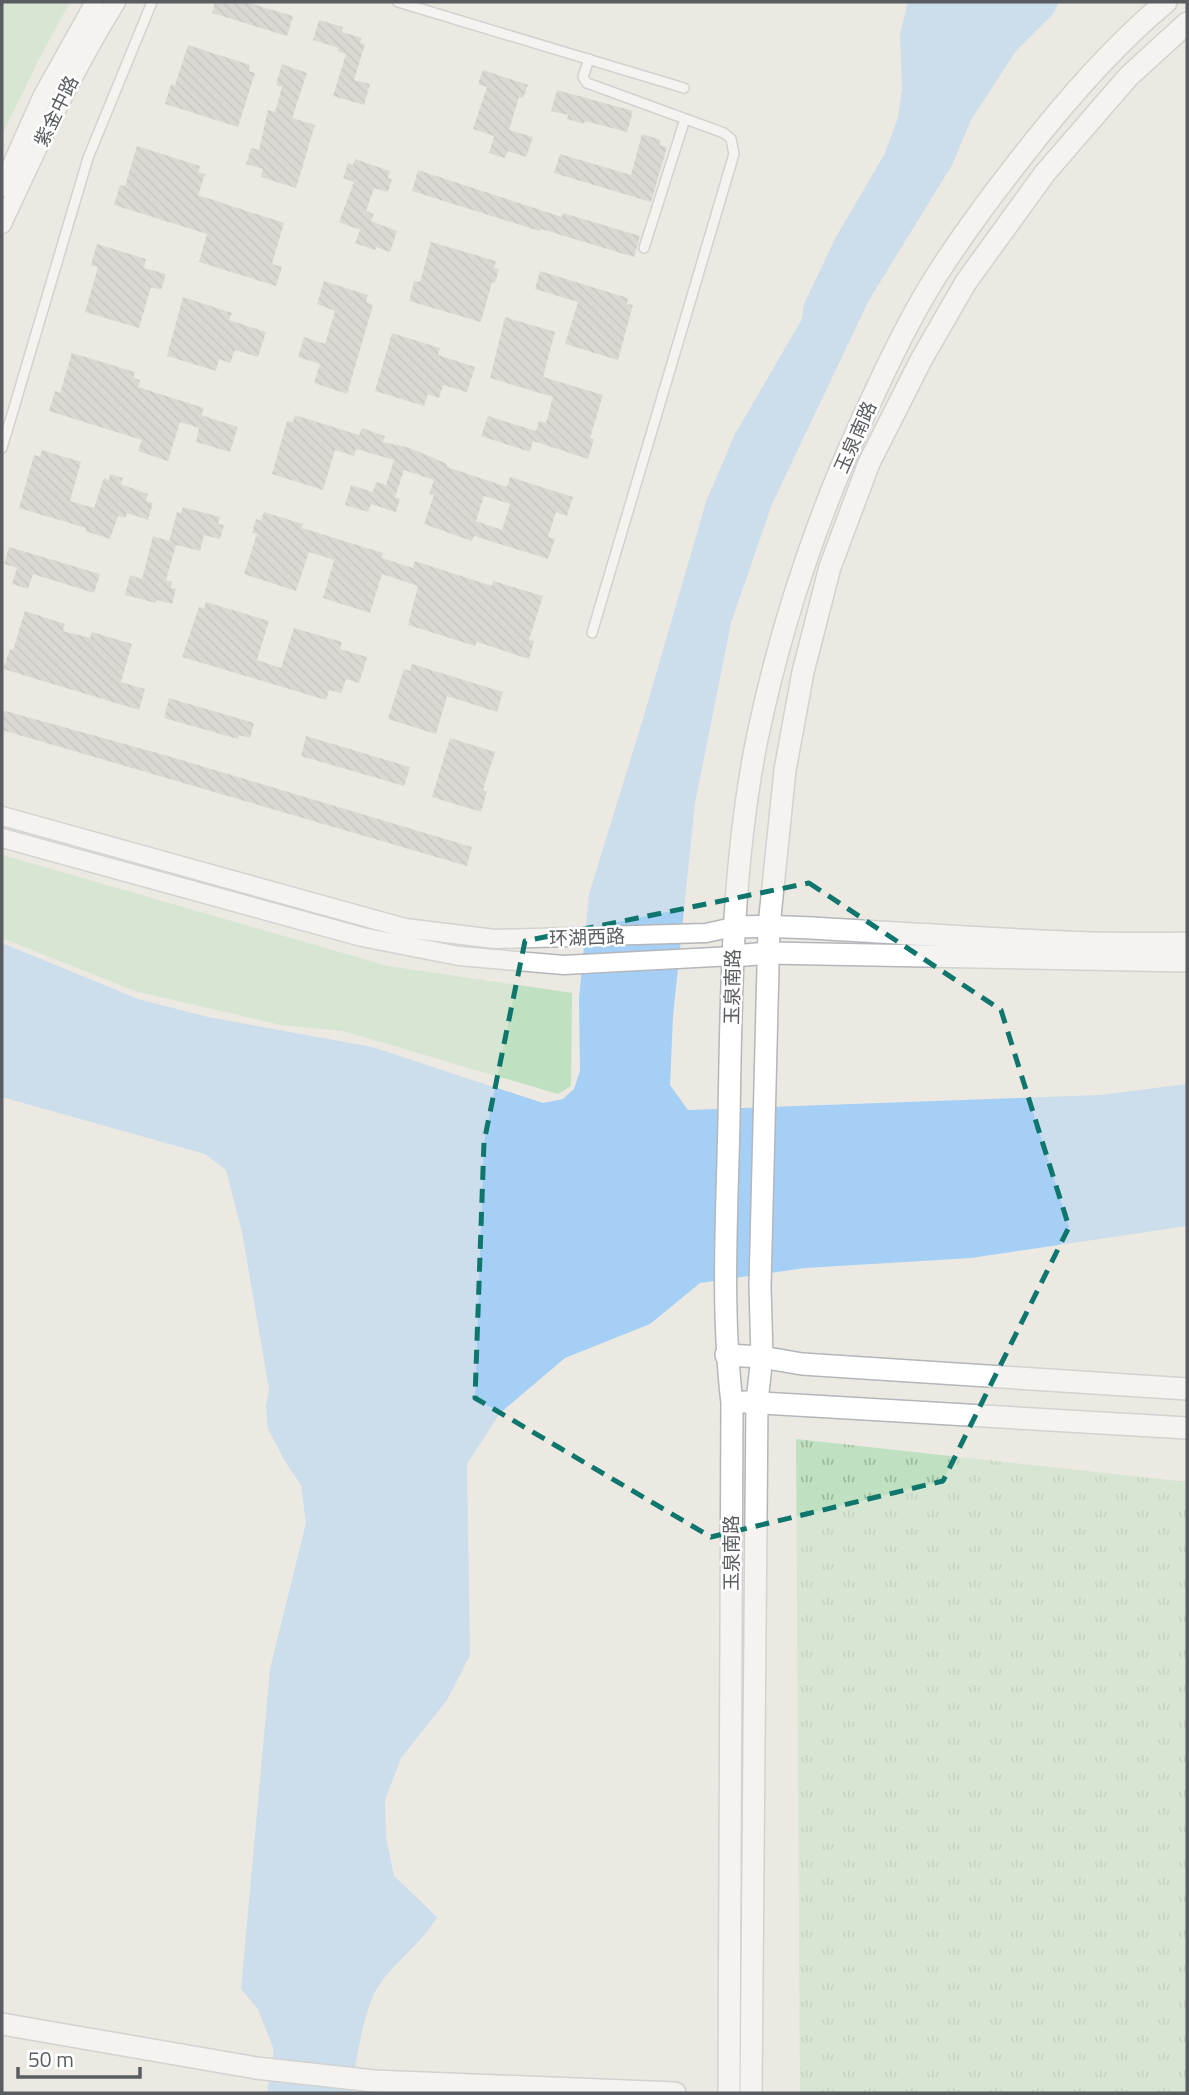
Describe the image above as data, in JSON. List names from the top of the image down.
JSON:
{
  "streets": {
    "street": ["紫金中路", "玉泉南路", "环湖西路"]
  },
  "crossings": [
    ["玉泉南路", "环湖西路"]
  ],
  "scale_bar": "50 m"
}
